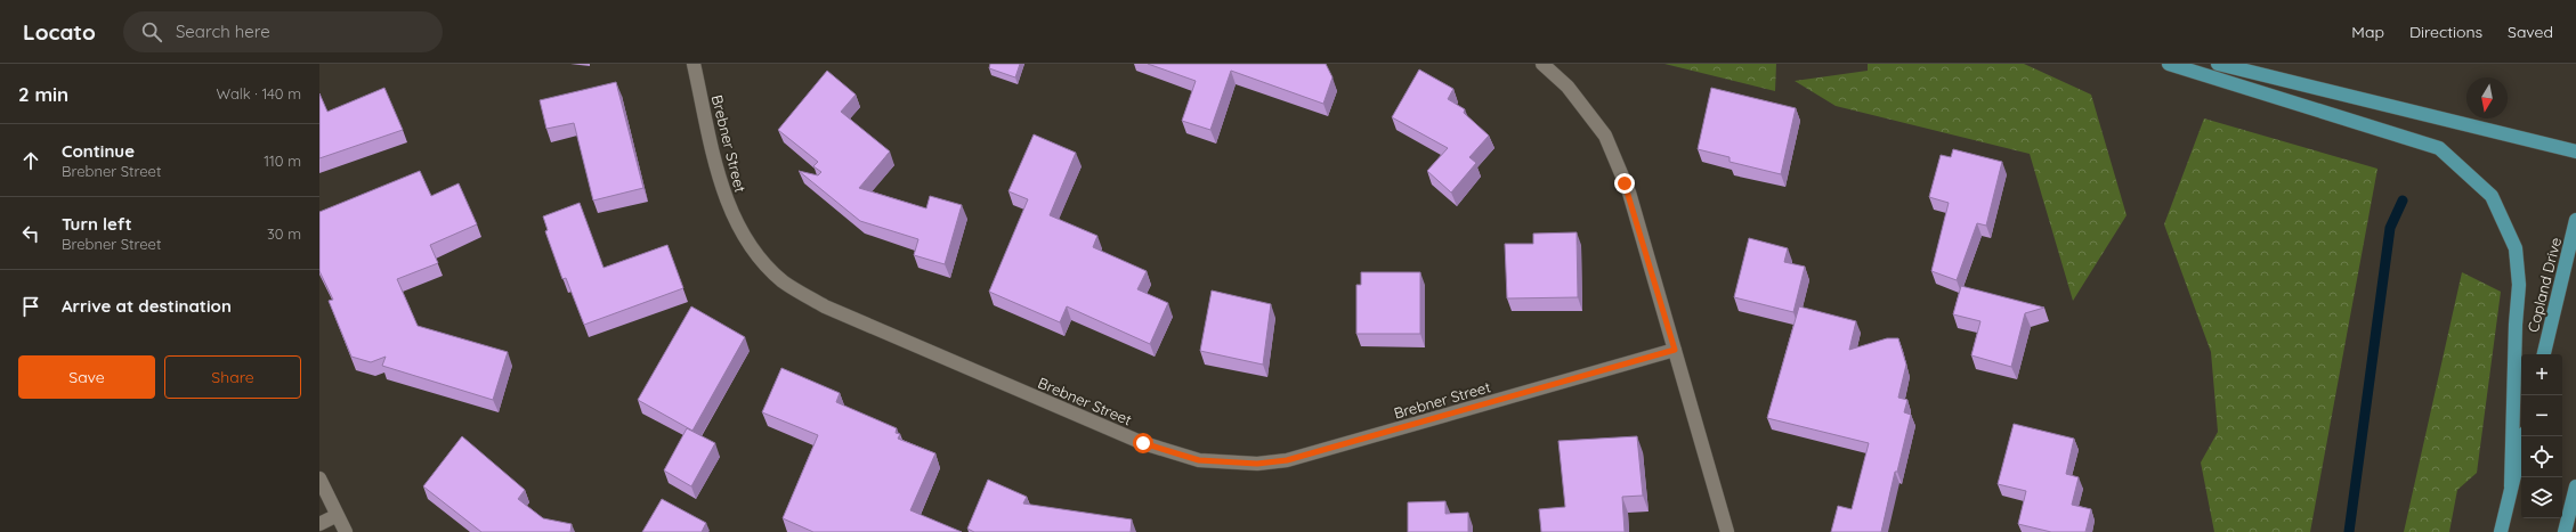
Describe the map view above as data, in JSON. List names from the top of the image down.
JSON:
{
  "streets": {
    "main road": ["Copland Drive"],
    "street": ["Brebner Street"]
  },
  "north": "bottom",
  "page": {
    "header": "Locato",
    "search": "Search here",
    "nav": ["Map", "Directions", "Saved"],
    "heading": ["2 min", "Walk · 140 m"],
    "list": [
      ["Continue", "Brebner Street", "110 m"],
      ["Turn left", "Brebner Street", "30 m"],
      "Arrive at destination"
    ],
    "buttons": ["Save", "Share"],
    "map_buttons": ["+", "−"]
  }
}
